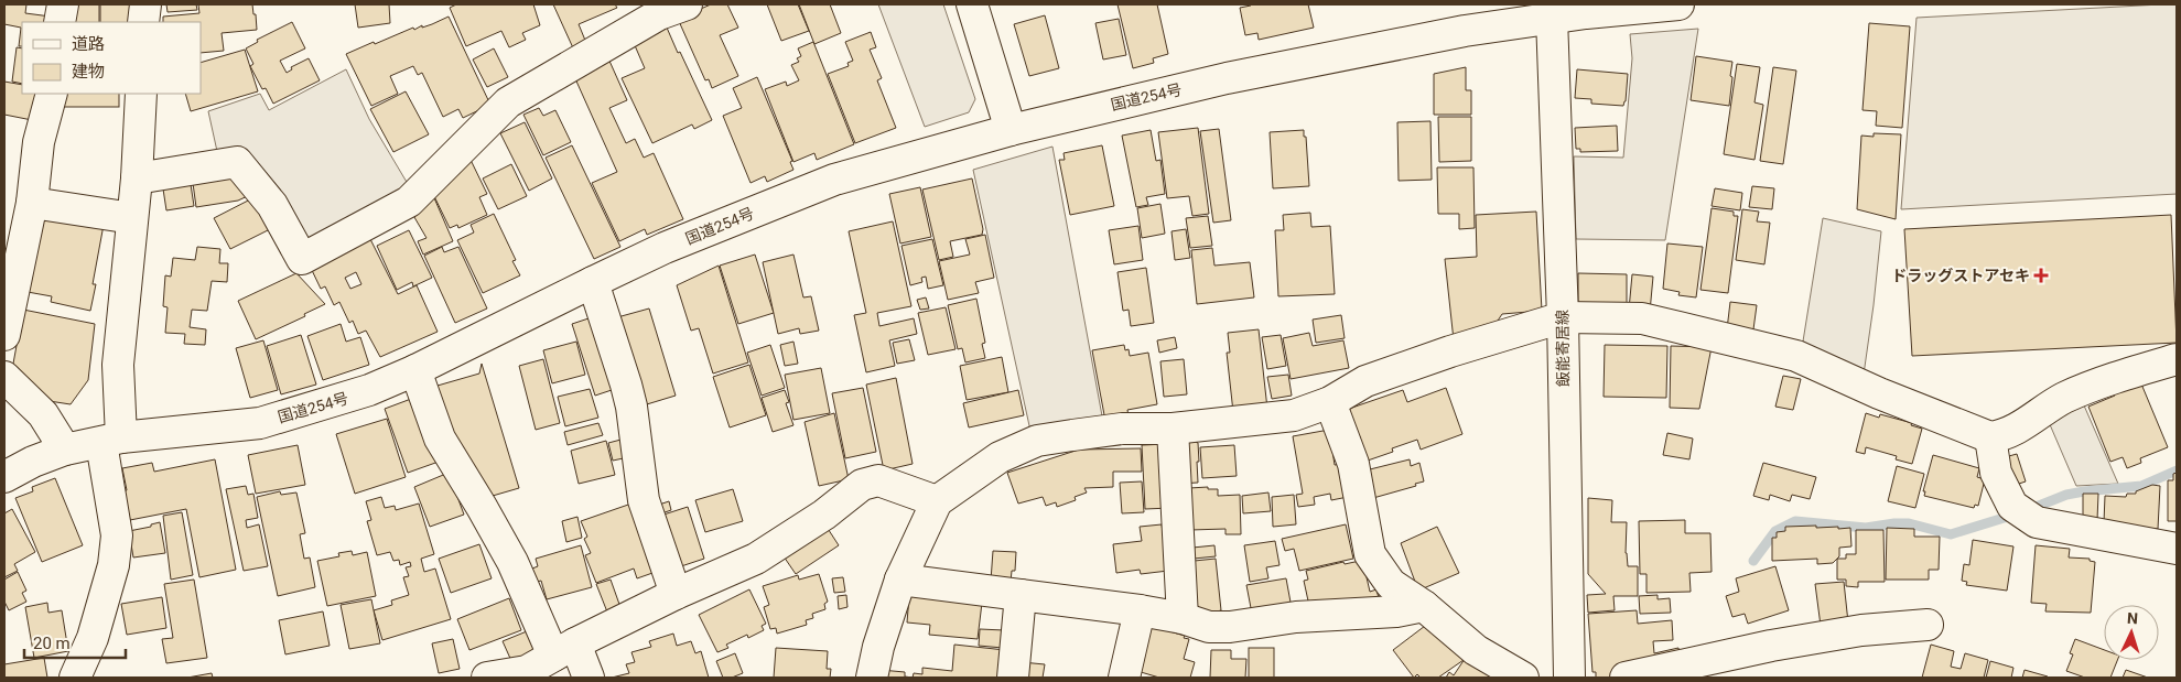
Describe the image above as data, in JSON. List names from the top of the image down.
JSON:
{
  "streets": {
    "main road": ["国道254号", "飯能寄居線"]
  },
  "crossings": [
    ["国道254号", "飯能寄居線"]
  ],
  "places": {
    "health": ["ドラッグストアセキ"]
  },
  "legend": ["道路", "建物"],
  "scale_bar": "20 m",
  "north": "top"
}
